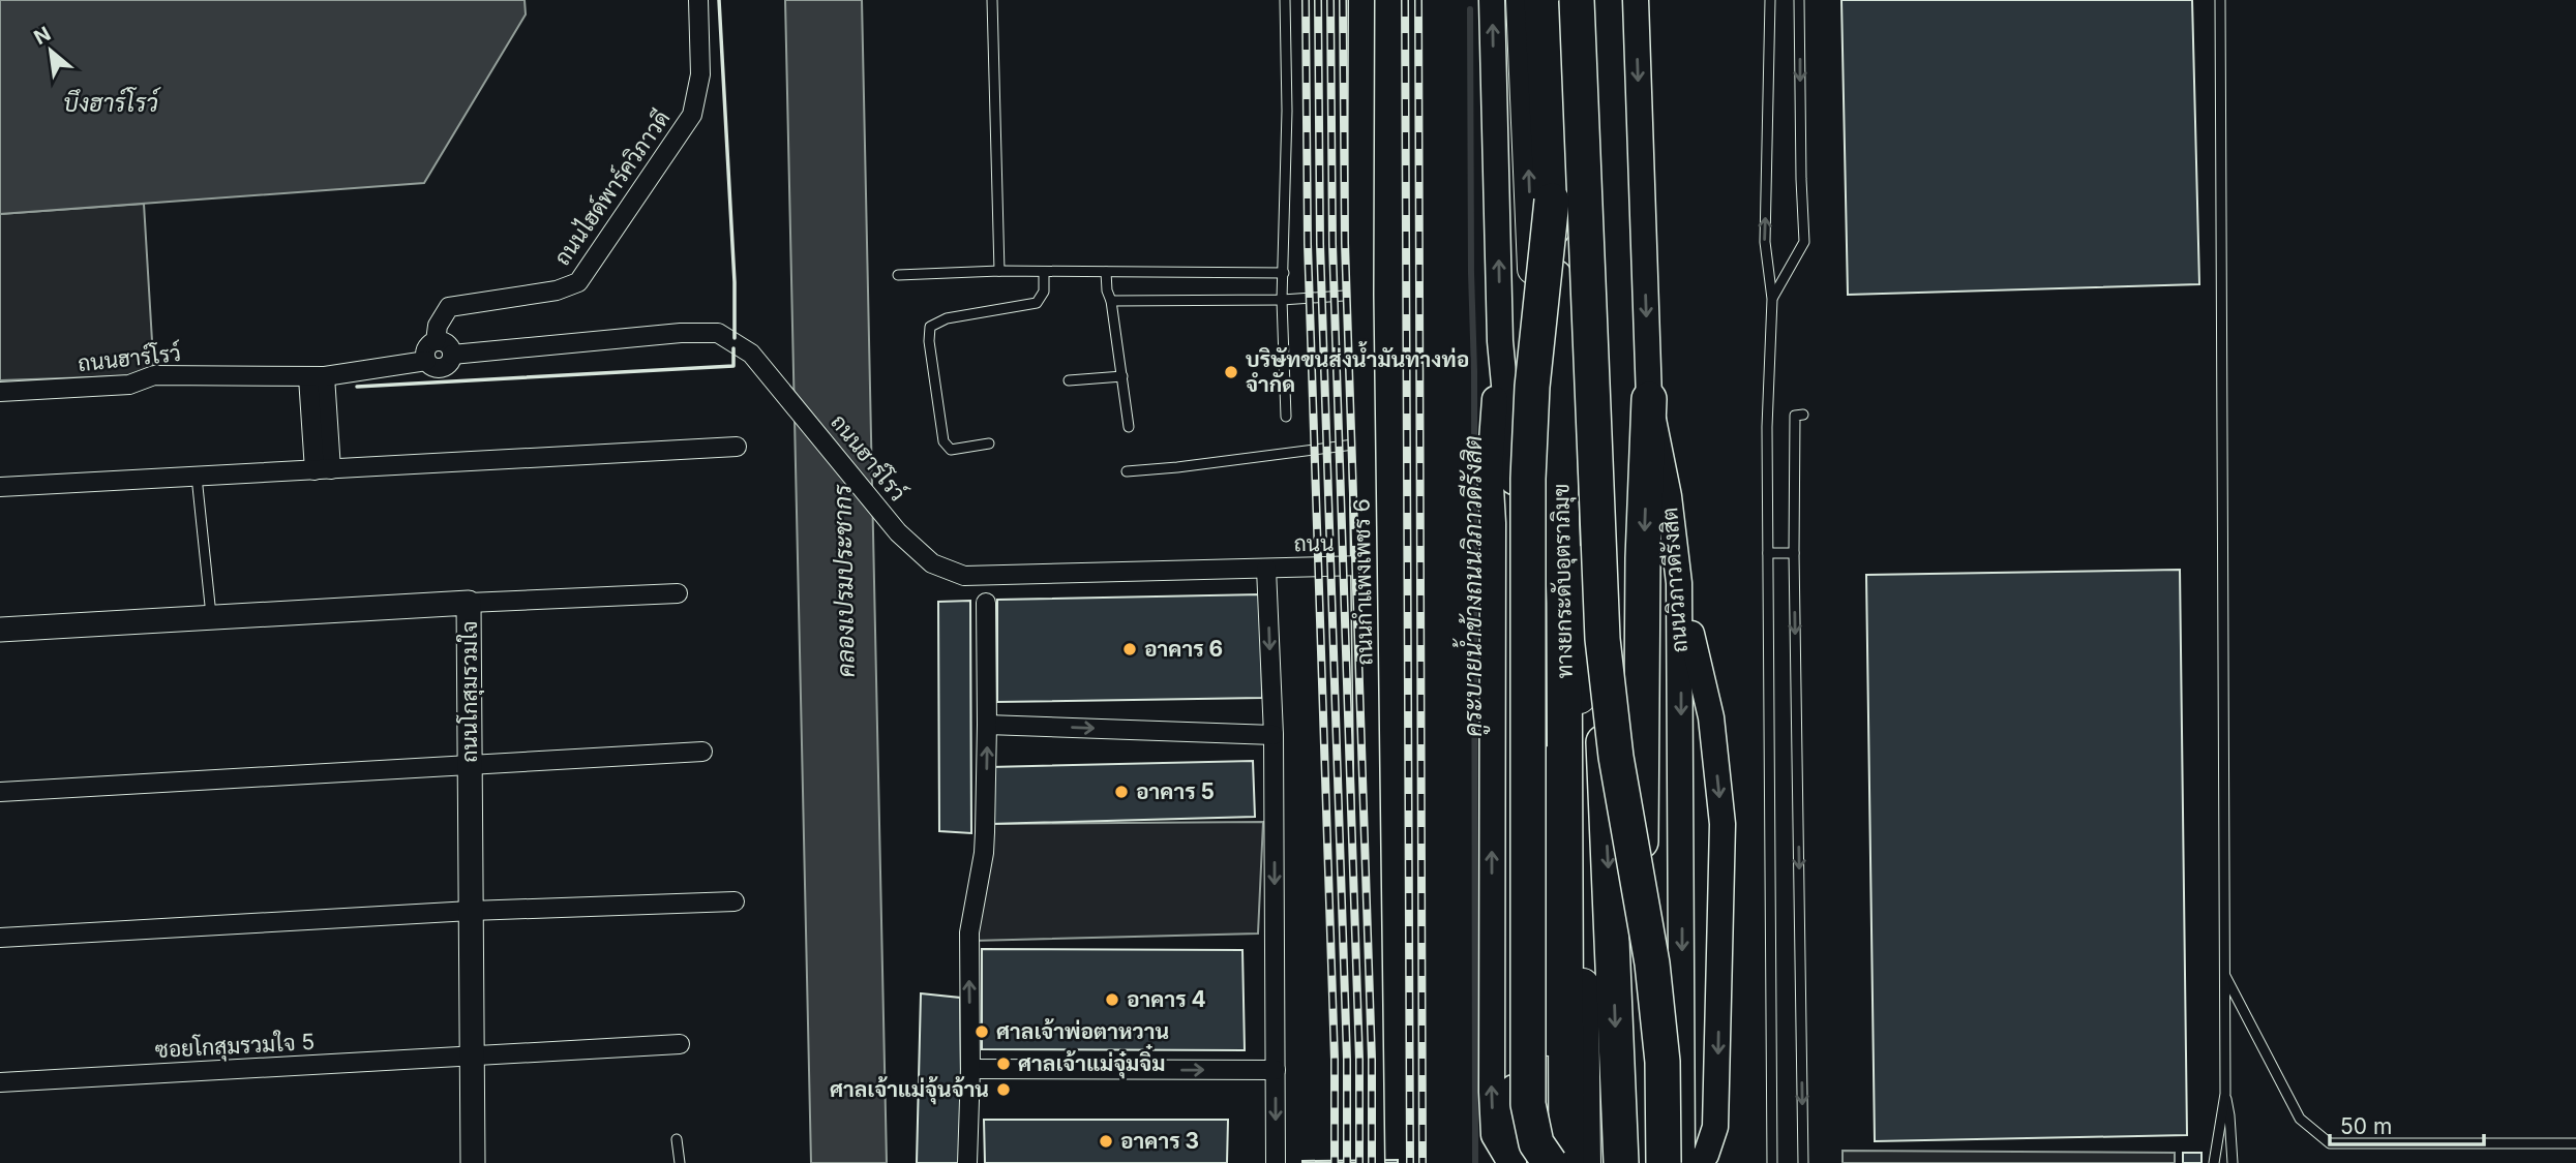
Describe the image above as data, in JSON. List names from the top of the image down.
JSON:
{
  "streets": {
    "highway": ["ทางยกระดับอุตราภิมุข"],
    "main road": ["ถนนวิภาวดีรังสิต", "ถนนกำแพงเพชร 6"],
    "street": [
      "ถนนไฮด์พาร์ควิภาวดี",
      "ถนนฮาร์โรว์",
      "ถนน",
      "ถนนโกสุมรวมใจ",
      "ซอยโกสุมรวมใจ 5"
    ]
  },
  "crossings": [
    ["ถนนไฮด์พาร์ควิภาวดี", "ถนนฮาร์โรว์"],
    ["ถนนฮาร์โรว์", "ถนน"],
    ["ถนน", "ถนนกำแพงเพชร 6"],
    ["ถนนโกสุมรวมใจ", "ซอยโกสุมรวมใจ 5"]
  ],
  "water": ["บึงฮาร์โรว์", "คลองเปรมประชากร", "คูระบายน้ำข้างถนนวิภาวดีรังสิต"],
  "places": [
    "บริษัทขนส่งน้ำมันทางท่อ จำกัด",
    "อาคาร 6",
    "อาคาร 5",
    "อาคาร 4",
    "ศาลเจ้าพ่อตาหวาน",
    "ศาลเจ้าแม่จุ๋มจิ๋ม",
    "ศาลเจ้าแม่จุ้นจ้าน",
    "อาคาร 3"
  ],
  "scale_bar": "50 m",
  "north": "top left"
}
